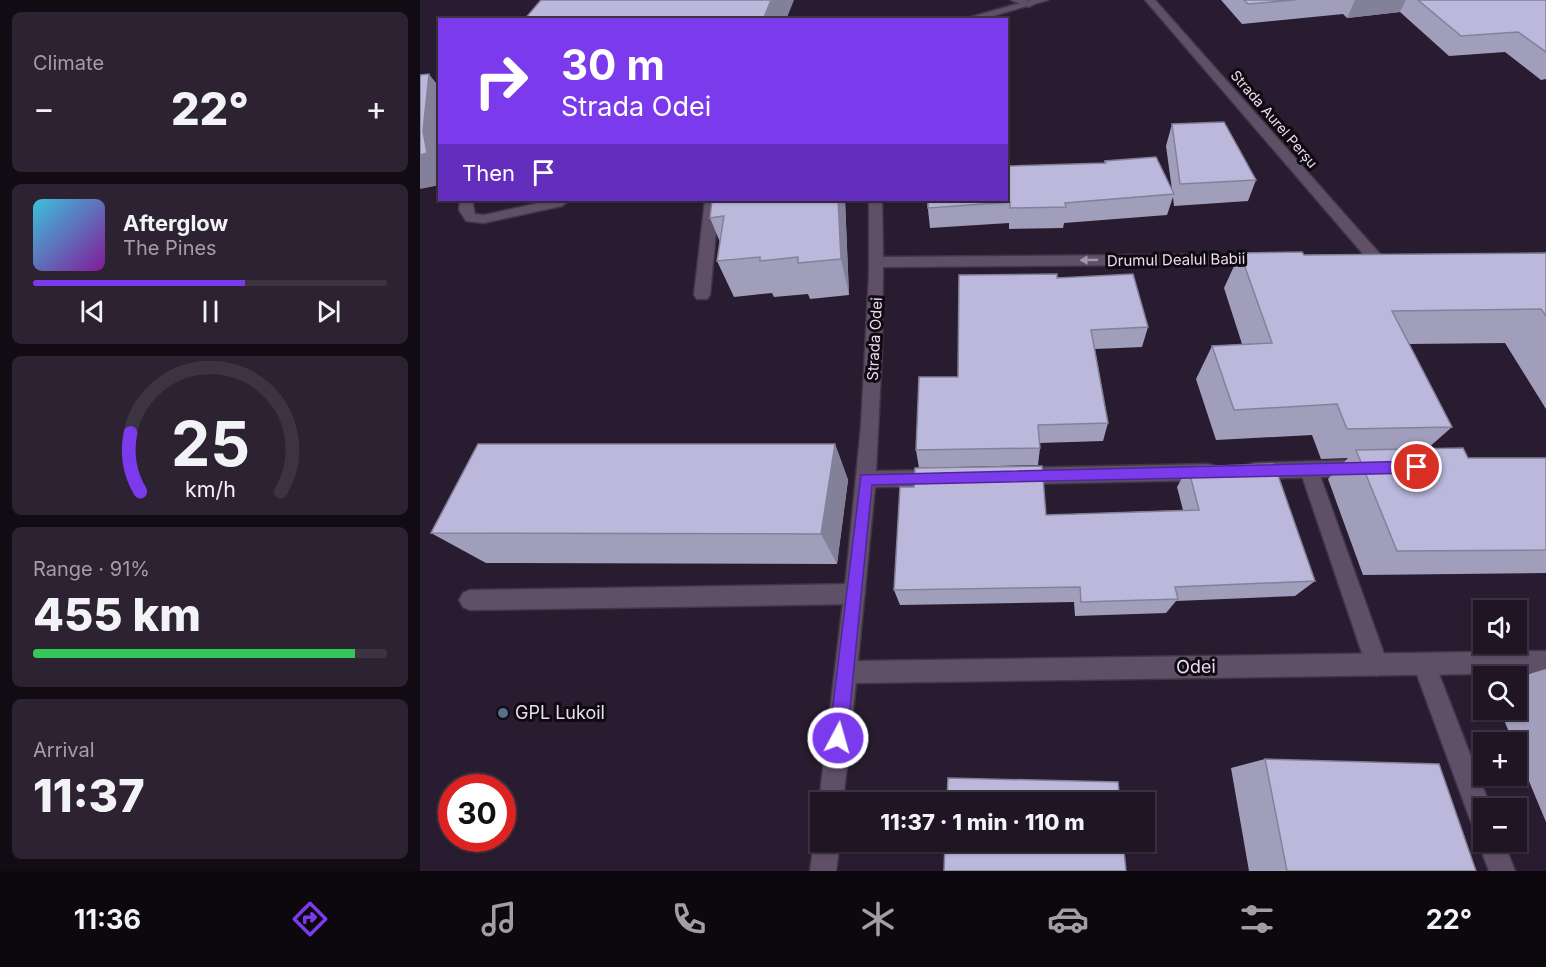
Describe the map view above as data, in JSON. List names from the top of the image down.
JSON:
{
  "streets": {
    "street": [
      "Strada Aurel Perșu",
      "Drumul Dealul Babii",
      "Strada Odei",
      "Odei"
    ]
  },
  "crossings": [
    ["Drumul Dealul Babii", "Strada Odei"],
    ["Strada Odei", "Odei"]
  ],
  "one_way": ["Drumul Dealul Babii"],
  "places": ["GPL Lukoil"],
  "page": {
    "tile": [
      "Climate",
      ["Range · 91%", "455 km"],
      ["Arrival", "11:37"]
    ],
    "turn": ["30 m", "Strada Odei"],
    "heat": ["−", "22°", "+"],
    "then": "Then",
    "song": ["Afterglow", "The Pines"],
    "map_buttons": ["+", "−"],
    "limit": "30",
    "trip": "11:37 · 1 min · 110 m",
    "tabs": ["11:36", "22°"],
    "gauge": ["25", "km/h"]
  }
}
